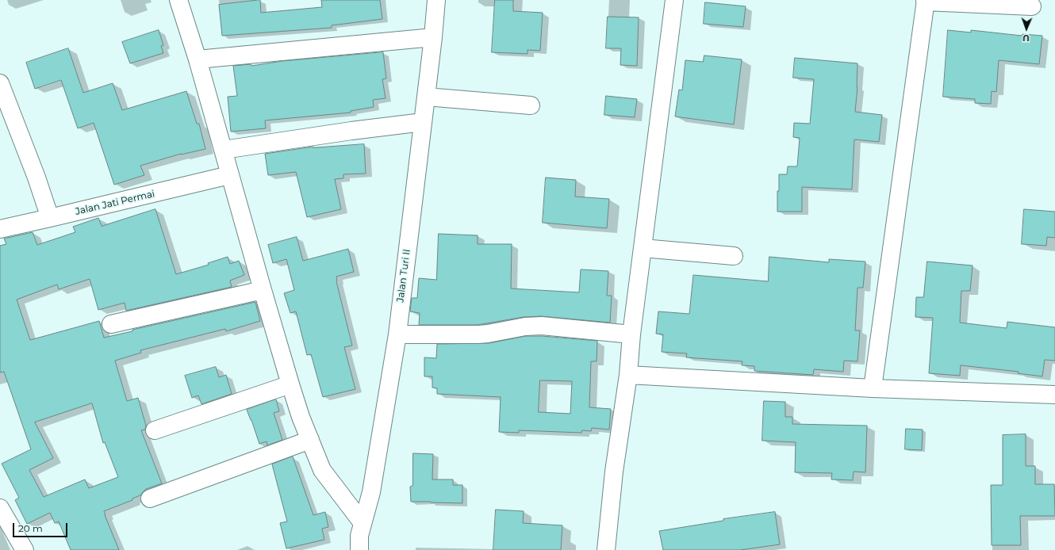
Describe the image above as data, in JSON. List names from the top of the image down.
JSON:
{
  "streets": {
    "street": ["Jalan Jati Permai", "Jalan Turi II"]
  },
  "scale_bar": "20 m",
  "north": "bottom"
}
